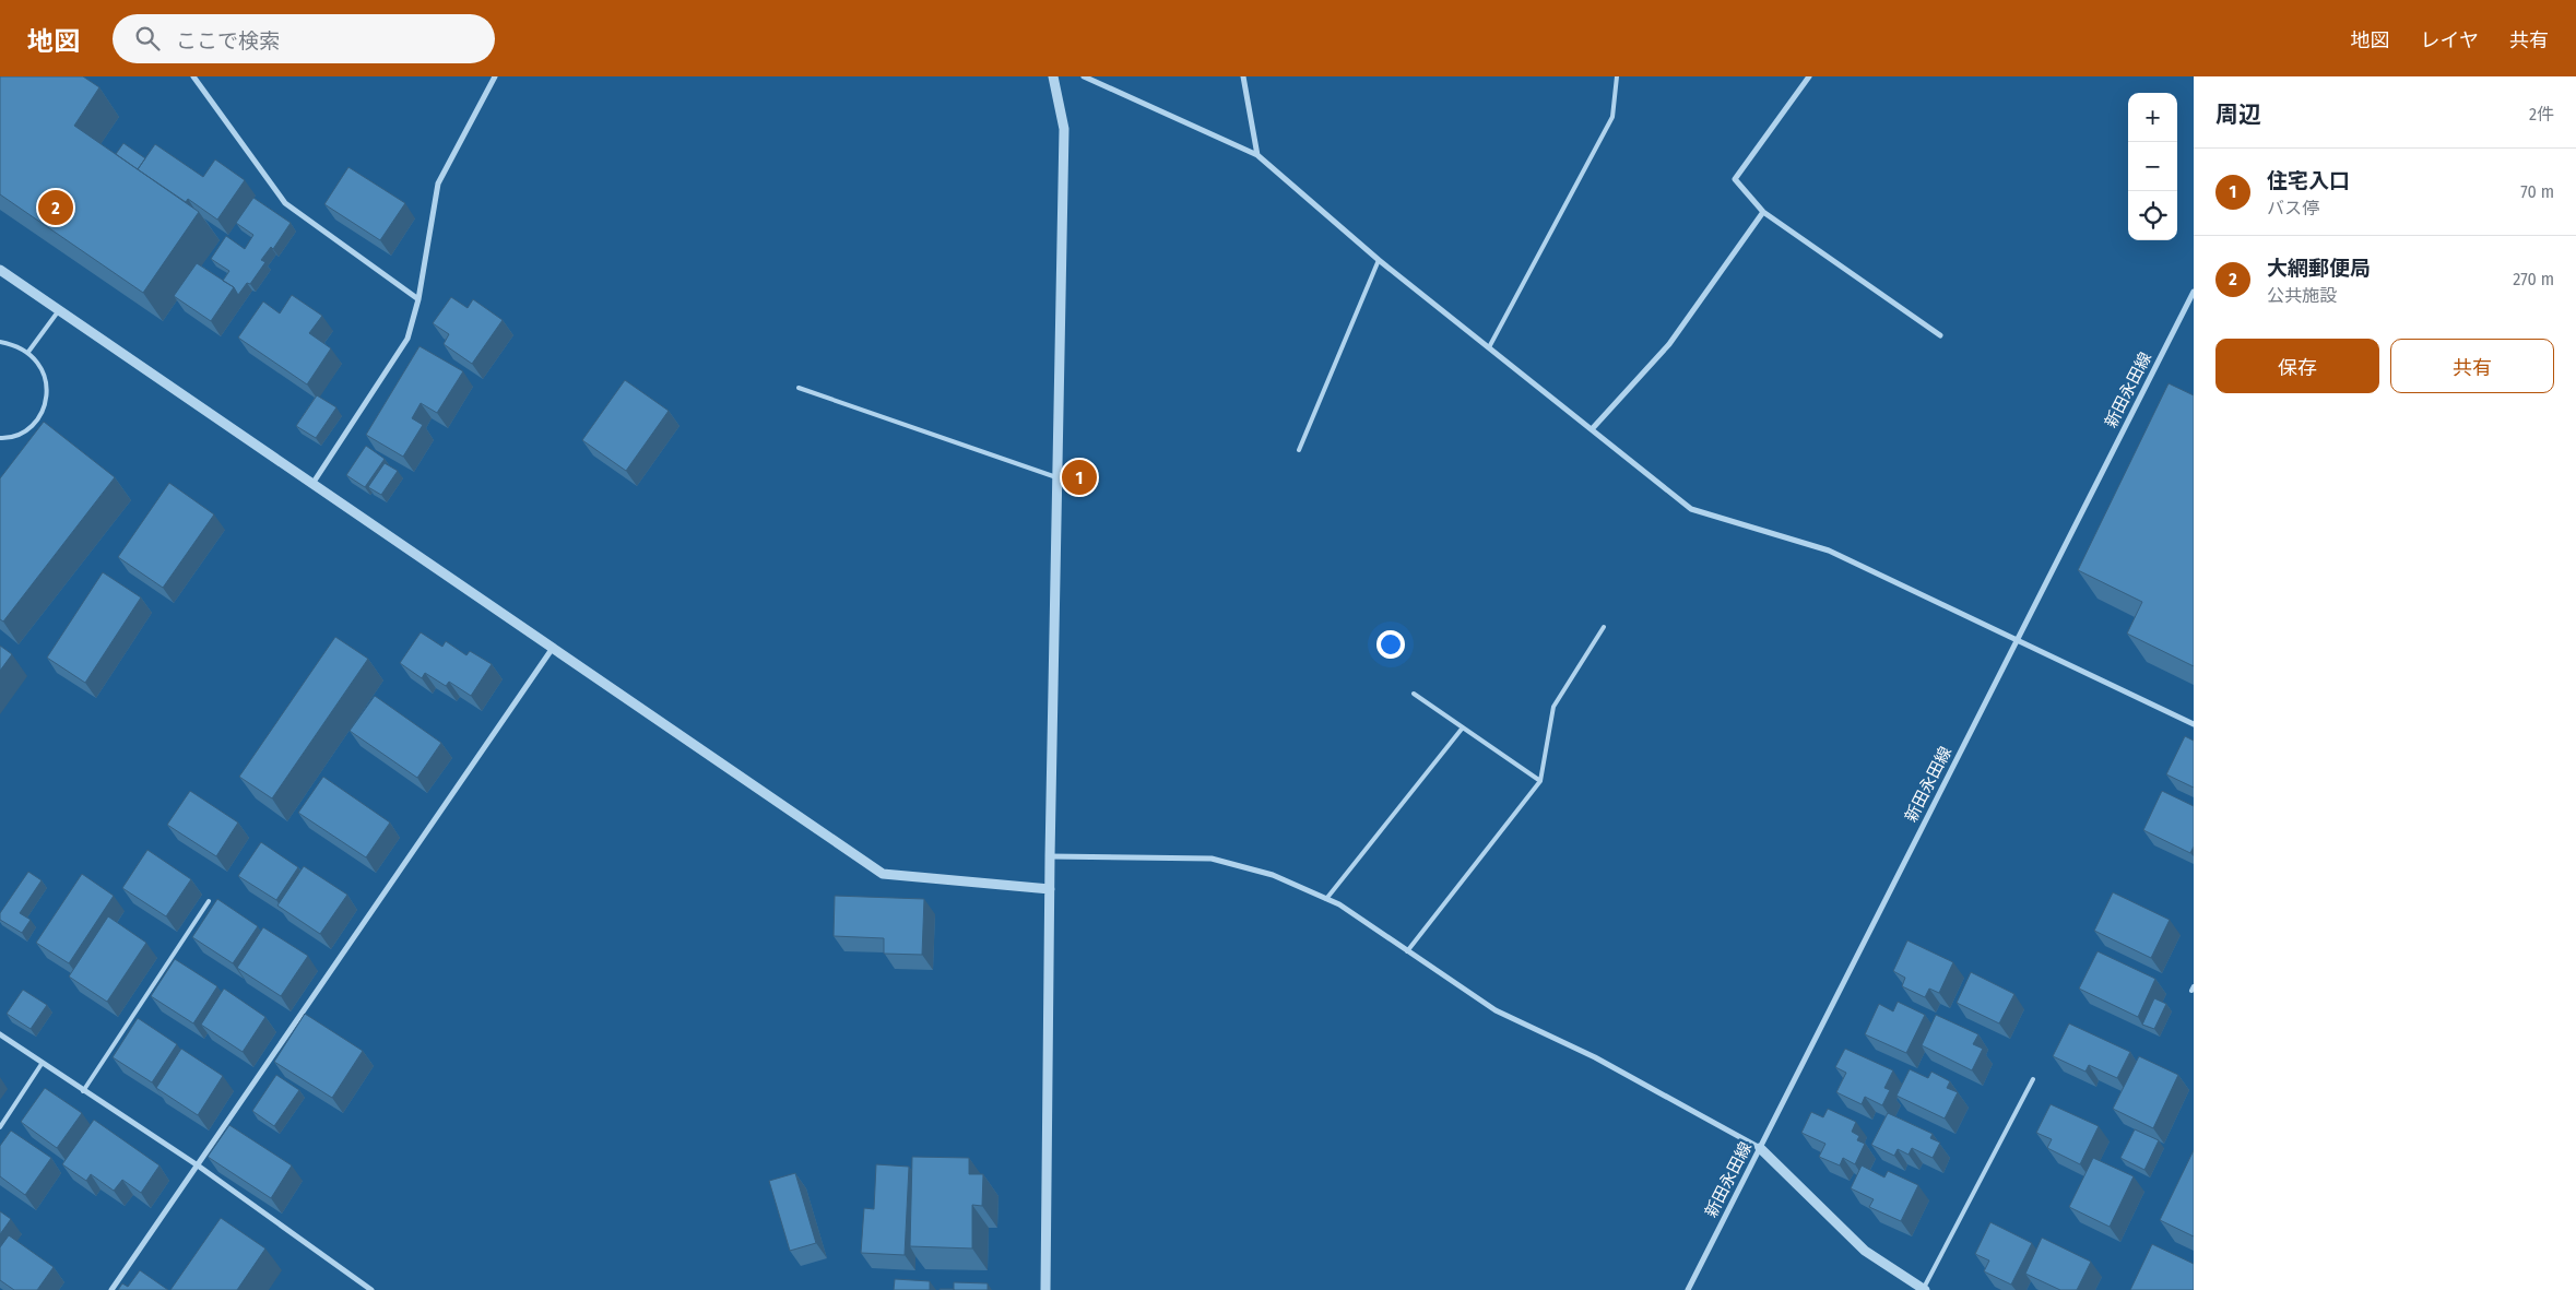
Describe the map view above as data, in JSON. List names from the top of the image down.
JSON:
{
  "streets": {
    "street": ["新田永田線"]
  },
  "page": {
    "header": "地図",
    "search": "ここで検索",
    "nav": ["地図", "レイヤ", "共有"],
    "heading": ["周辺", "2件"],
    "map_buttons": ["+", "−"],
    "list": [
      {
        "mark": "1",
        "name": "住宅入口",
        "note": "バス停",
        "value": "70 m"
      },
      {
        "mark": "2",
        "name": "大網郵便局",
        "note": "公共施設",
        "value": "270 m"
      }
    ],
    "pins": ["2", "1"],
    "buttons": ["保存", "共有"]
  }
}
